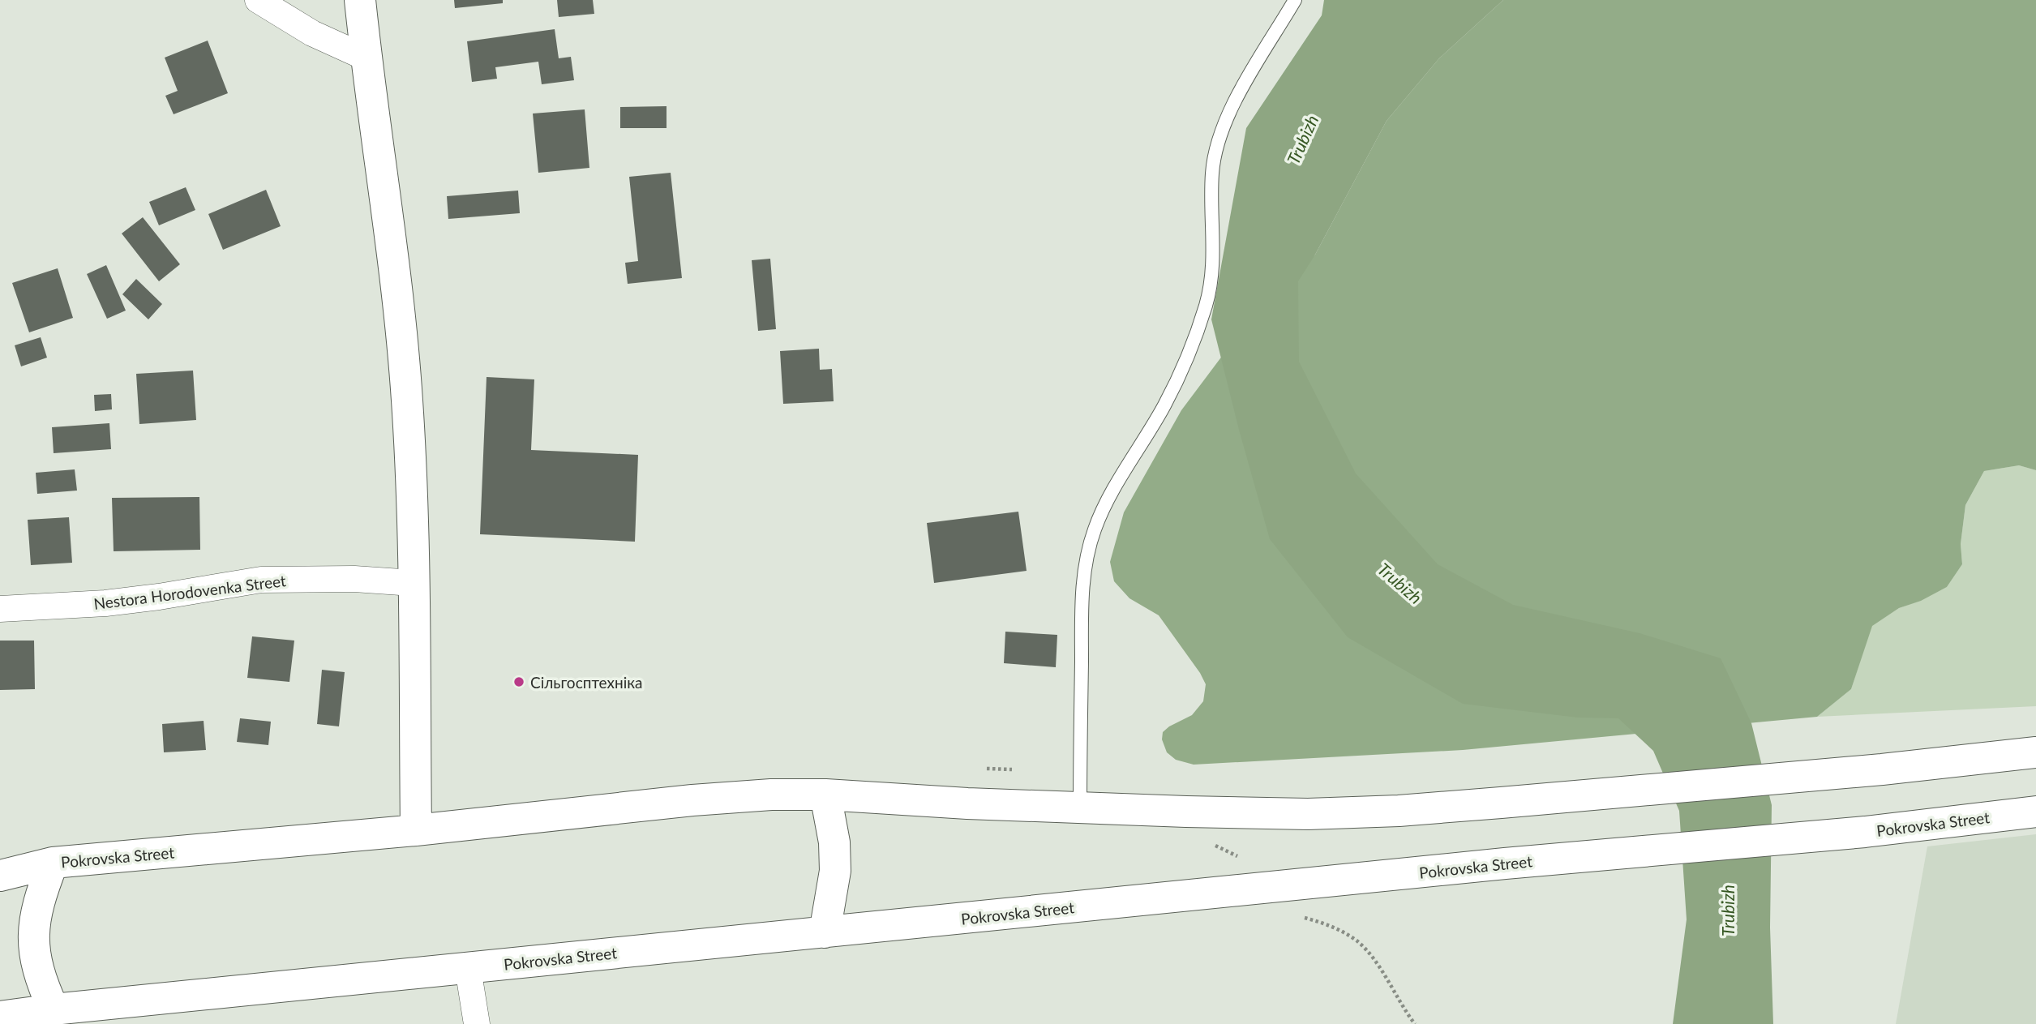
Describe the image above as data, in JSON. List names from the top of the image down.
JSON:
{
  "streets": {
    "main road": ["Pokrovska Street"],
    "street": ["Nestora Horodovenka Street"]
  },
  "water": ["Trubizh"],
  "places": ["Сільгосптехніка"]
}
